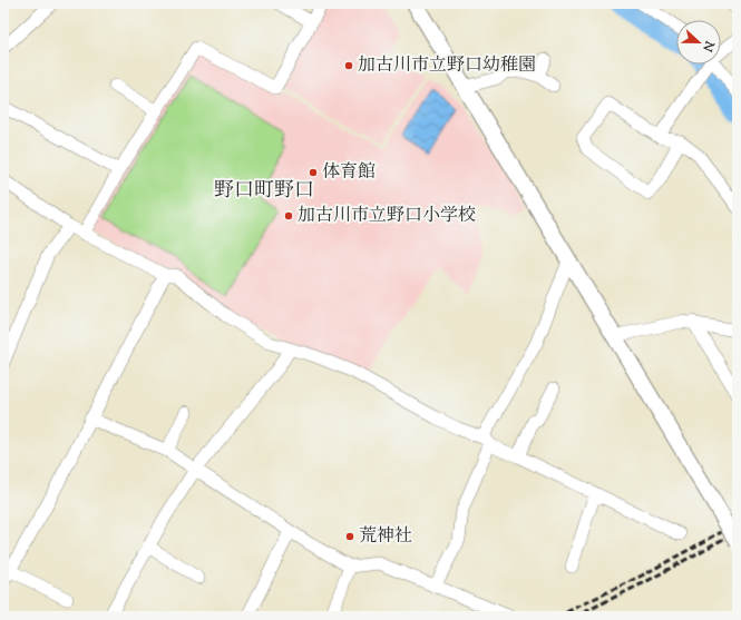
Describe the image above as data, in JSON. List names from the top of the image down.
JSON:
{
  "districts": ["野口町野口"],
  "places": [
    "加古川市立野口幼稚園",
    "体育館",
    "加古川市立野口小学校",
    "荒神社"
  ],
  "north": "right"
}
